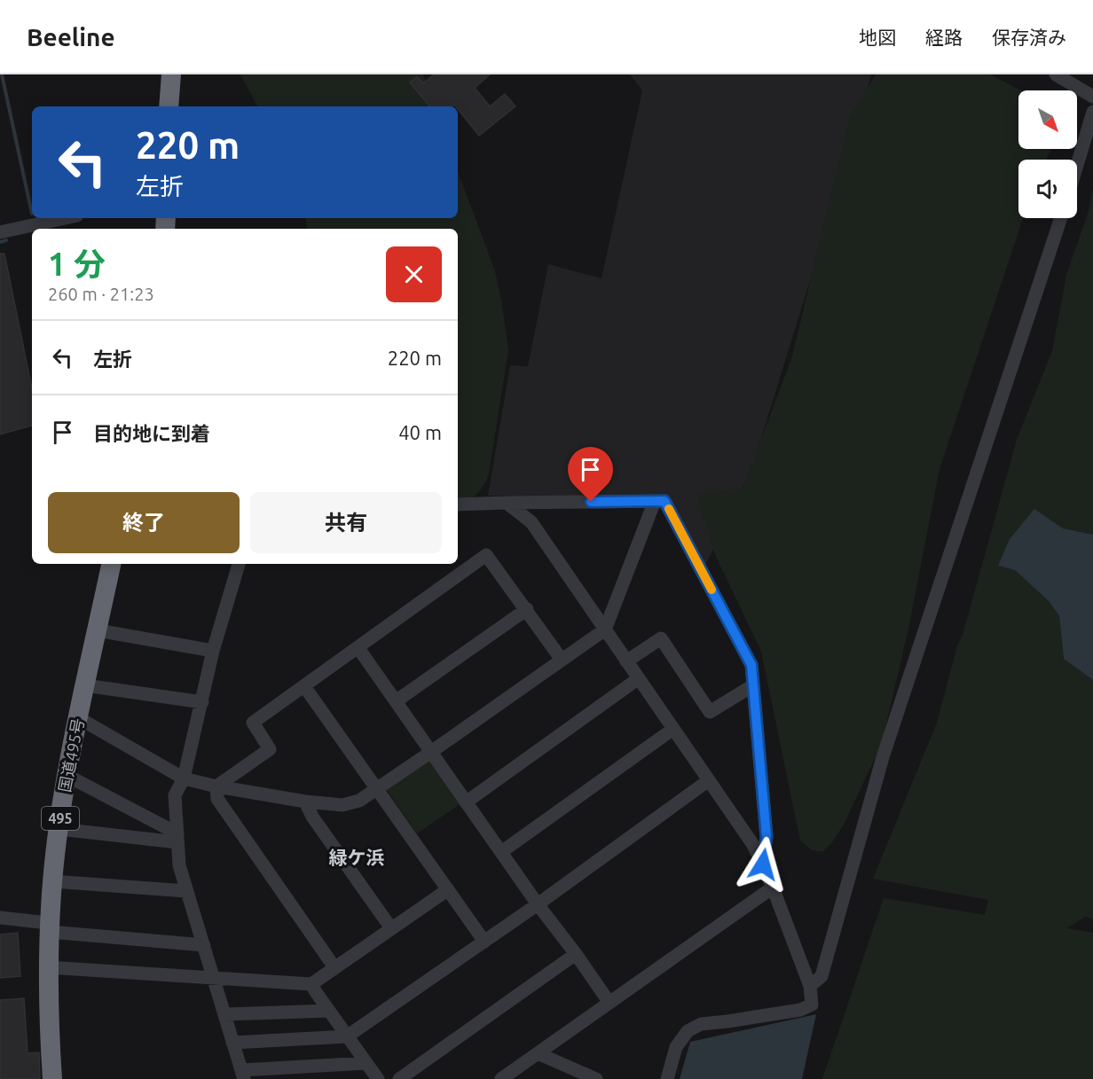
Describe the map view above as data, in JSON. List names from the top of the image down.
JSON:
{
  "streets": {
    "highway": ["国道495号", "495"]
  },
  "districts": ["緑ケ浜"],
  "north": "bottom right",
  "page": {
    "header": "Beeline",
    "nav": ["地図", "経路", "保存済み"],
    "turn": ["220 m", "左折"],
    "heading": ["1 分", "260 m · 21:23"],
    "list": [
      {
        "name": "左折",
        "value": "220 m"
      },
      {
        "name": "目的地に到着",
        "value": "40 m"
      }
    ],
    "buttons": ["終了", "共有"]
  }
}
